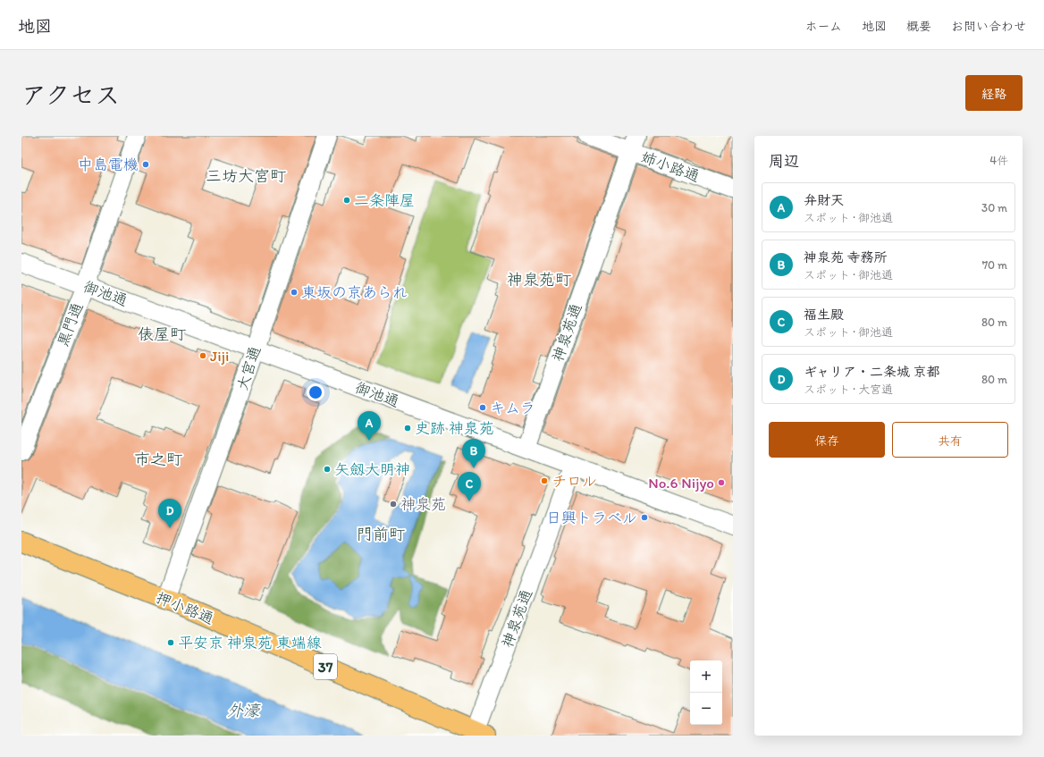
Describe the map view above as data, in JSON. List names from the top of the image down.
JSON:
{
  "streets": {
    "main road": ["押小路通", "37"],
    "street": [
      "姉小路通",
      "御池通",
      "黒門通",
      "神泉苑通",
      "大宮通"
    ]
  },
  "crossings": [
    ["姉小路通", "神泉苑通"],
    ["御池通", "黒門通"],
    ["御池通", "神泉苑通"],
    ["御池通", "大宮通"],
    ["神泉苑通", "押小路通"],
    ["大宮通", "押小路通"]
  ],
  "districts": [
    "三坊大宮町",
    "神泉苑町",
    "俵屋町",
    "市之町",
    "門前町"
  ],
  "water": ["外濠"],
  "places": [
    "中島電機",
    "二条陣屋",
    "東坂の京あられ",
    "Jiji",
    "キムラ",
    "史跡 神泉苑",
    "矢劔大明神",
    "チロル",
    "No.6 Nijyo",
    "神泉苑",
    "日興トラベル",
    "平安京 神泉苑 東端線"
  ],
  "page": {
    "header": "地図",
    "nav": [
      "ホーム",
      "地図",
      "概要",
      "お問い合わせ"
    ],
    "title": "アクセス",
    "buttons": [
      "経路",
      ["保存", "共有"]
    ],
    "heading": ["周辺", "4件"],
    "list": [
      {
        "mark": "A",
        "name": "弁財天",
        "note": "スポット · 御池通",
        "value": "30 m"
      },
      {
        "mark": "B",
        "name": "神泉苑 寺務所",
        "note": "スポット · 御池通",
        "value": "70 m"
      },
      {
        "mark": "C",
        "name": "福生殿",
        "note": "スポット · 御池通",
        "value": "80 m"
      },
      {
        "mark": "D",
        "name": "ギャリア・二条城 京都",
        "note": "スポット · 大宮通",
        "value": "80 m"
      }
    ],
    "pins": [
      "A",
      "B",
      "C",
      "D"
    ],
    "map_buttons": ["+", "−"]
  }
}
